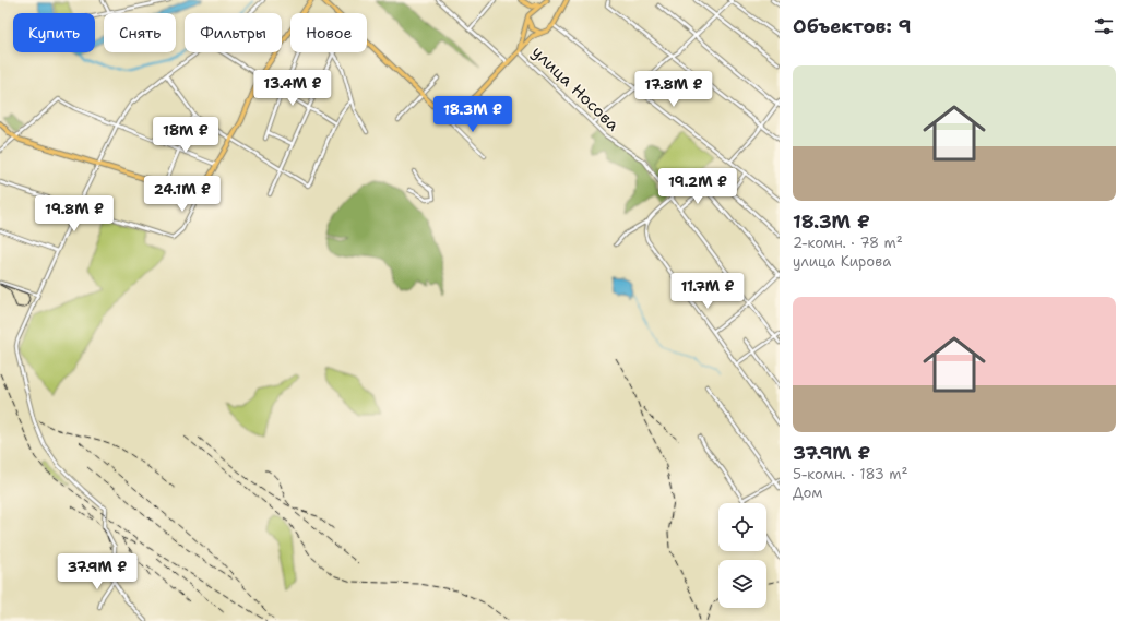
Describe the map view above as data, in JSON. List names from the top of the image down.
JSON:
{
  "streets": {
    "street": ["улица Носова"]
  },
  "page": {
    "heading": "Объектов: 9",
    "chip": [
      "Купить",
      "Снять",
      "Фильтры",
      "Новое"
    ],
    "list": [
      {
        "name": "18.3M ₽",
        "note": "2-комн. · 78 m² · улица Кирова"
      },
      {
        "name": "37.9M ₽",
        "note": "5-комн. · 183 m² · Дом"
      }
    ],
    "price": [
      "13.4M ₽",
      "17.8M ₽",
      "18.3M ₽",
      "18M ₽",
      "19.2M ₽",
      "24.1M ₽",
      "19.8M ₽",
      "11.7M ₽",
      "37.9M ₽"
    ]
  }
}
